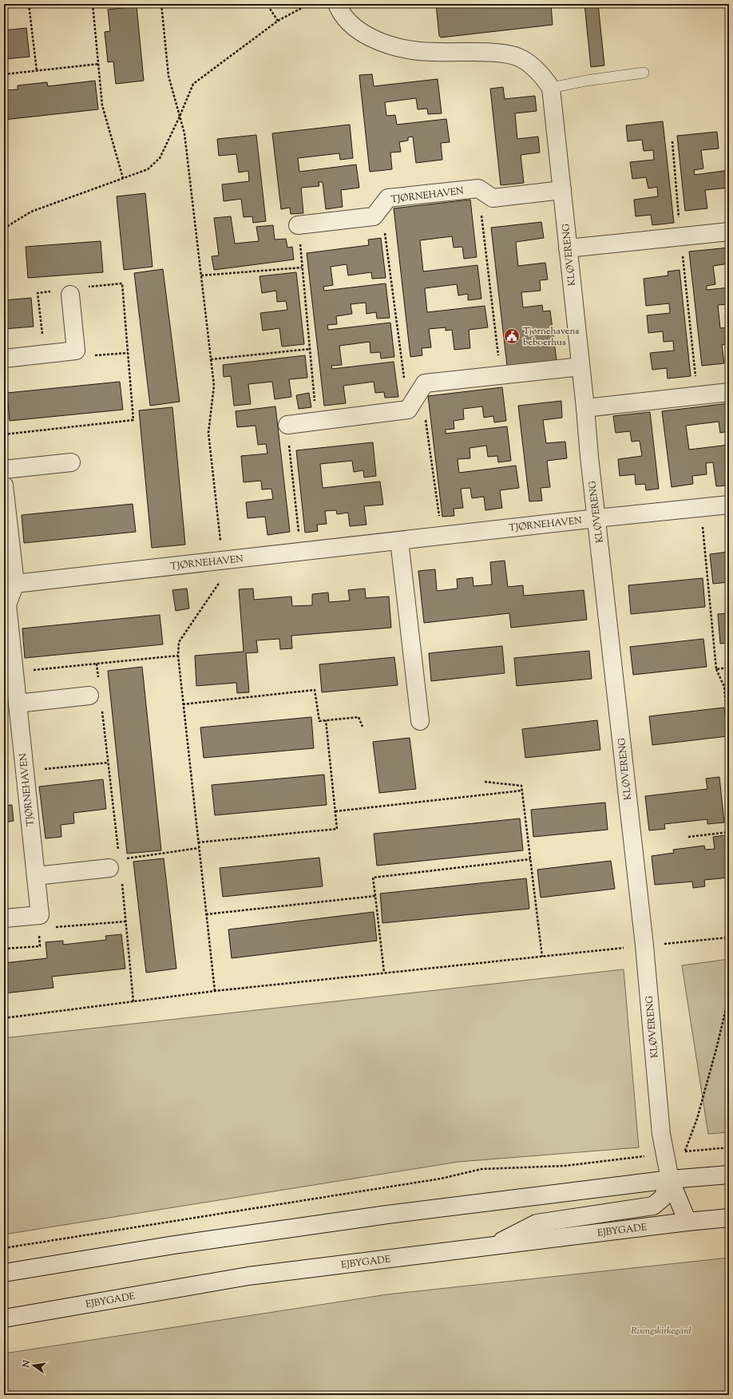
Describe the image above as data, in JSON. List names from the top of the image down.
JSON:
{
  "streets": {
    "street": ["TJØRNEHAVEN", "KLØVERENG", "EJBYGADE"]
  },
  "crossings": [
    ["TJØRNEHAVEN", "KLØVERENG"],
    ["KLØVERENG", "EJBYGADE"]
  ],
  "parks": ["Risingskirkegård"],
  "places": {
    "public building": ["Tjørnehavens beboerhus"]
  },
  "north": "left"
}
